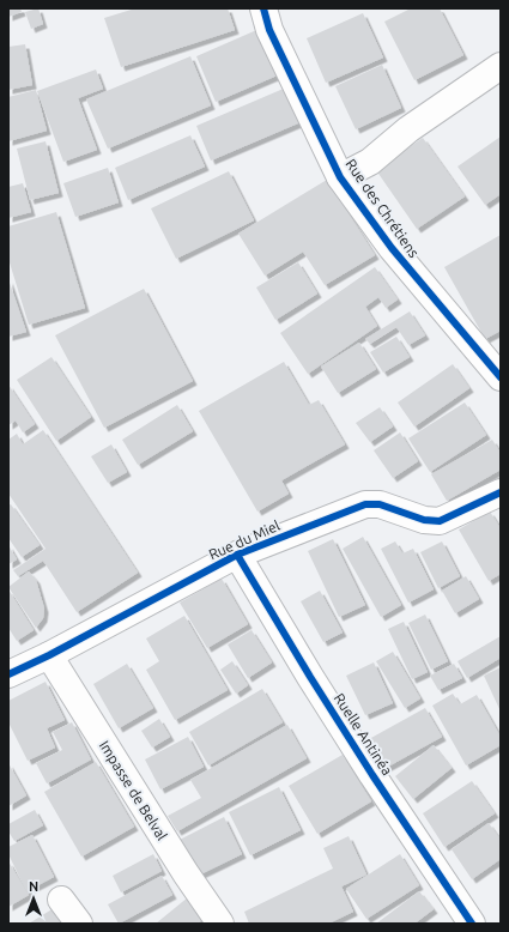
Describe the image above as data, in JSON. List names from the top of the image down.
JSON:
{
  "streets": {
    "street": [
      "Rue des Chrétiens",
      "Rue du Miel",
      "Ruelle Antinéa",
      "Impasse de Belval"
    ]
  },
  "crossings": [
    ["Rue du Miel", "Ruelle Antinéa"],
    ["Rue du Miel", "Impasse de Belval"]
  ],
  "north": "top"
}
